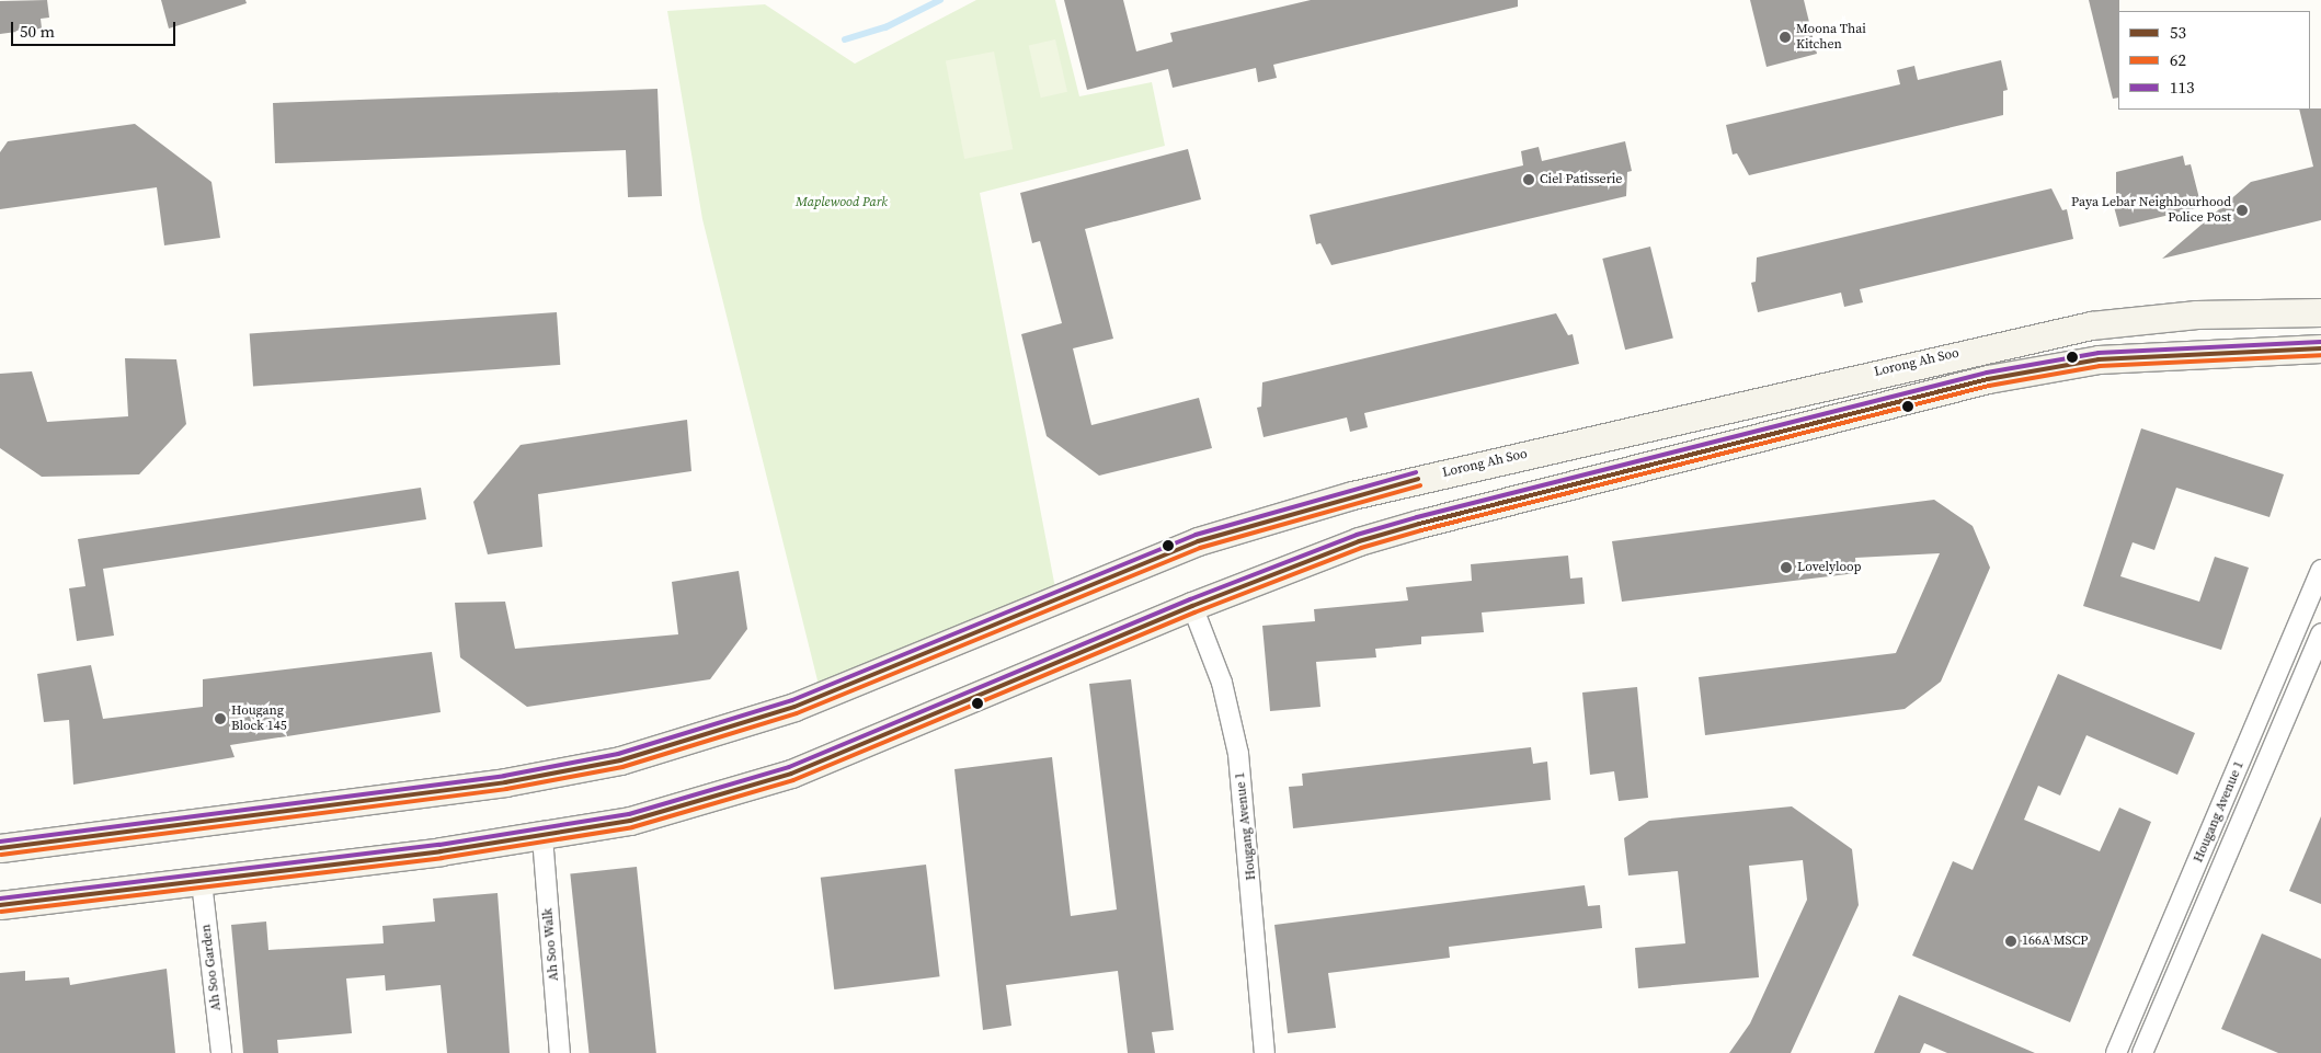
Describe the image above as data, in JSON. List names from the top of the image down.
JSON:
{
  "streets": {
    "main road": ["Lorong Ah Soo"],
    "street": ["Hougang Avenue 1", "Ah Soo Walk", "Ah Soo Garden"]
  },
  "parks": ["Maplewood Park"],
  "places": [
    "Moona Thai Kitchen",
    "Ciel Patisserie",
    "Paya Lebar Neighbourhood Police Post",
    "Lovelyloop",
    "Hougang Block 145",
    "166A MSCP"
  ],
  "lines": ["transit line 113", "transit line 53", "transit line 62"],
  "legend": ["53", "62", "113"],
  "scale_bar": "50 m"
}
